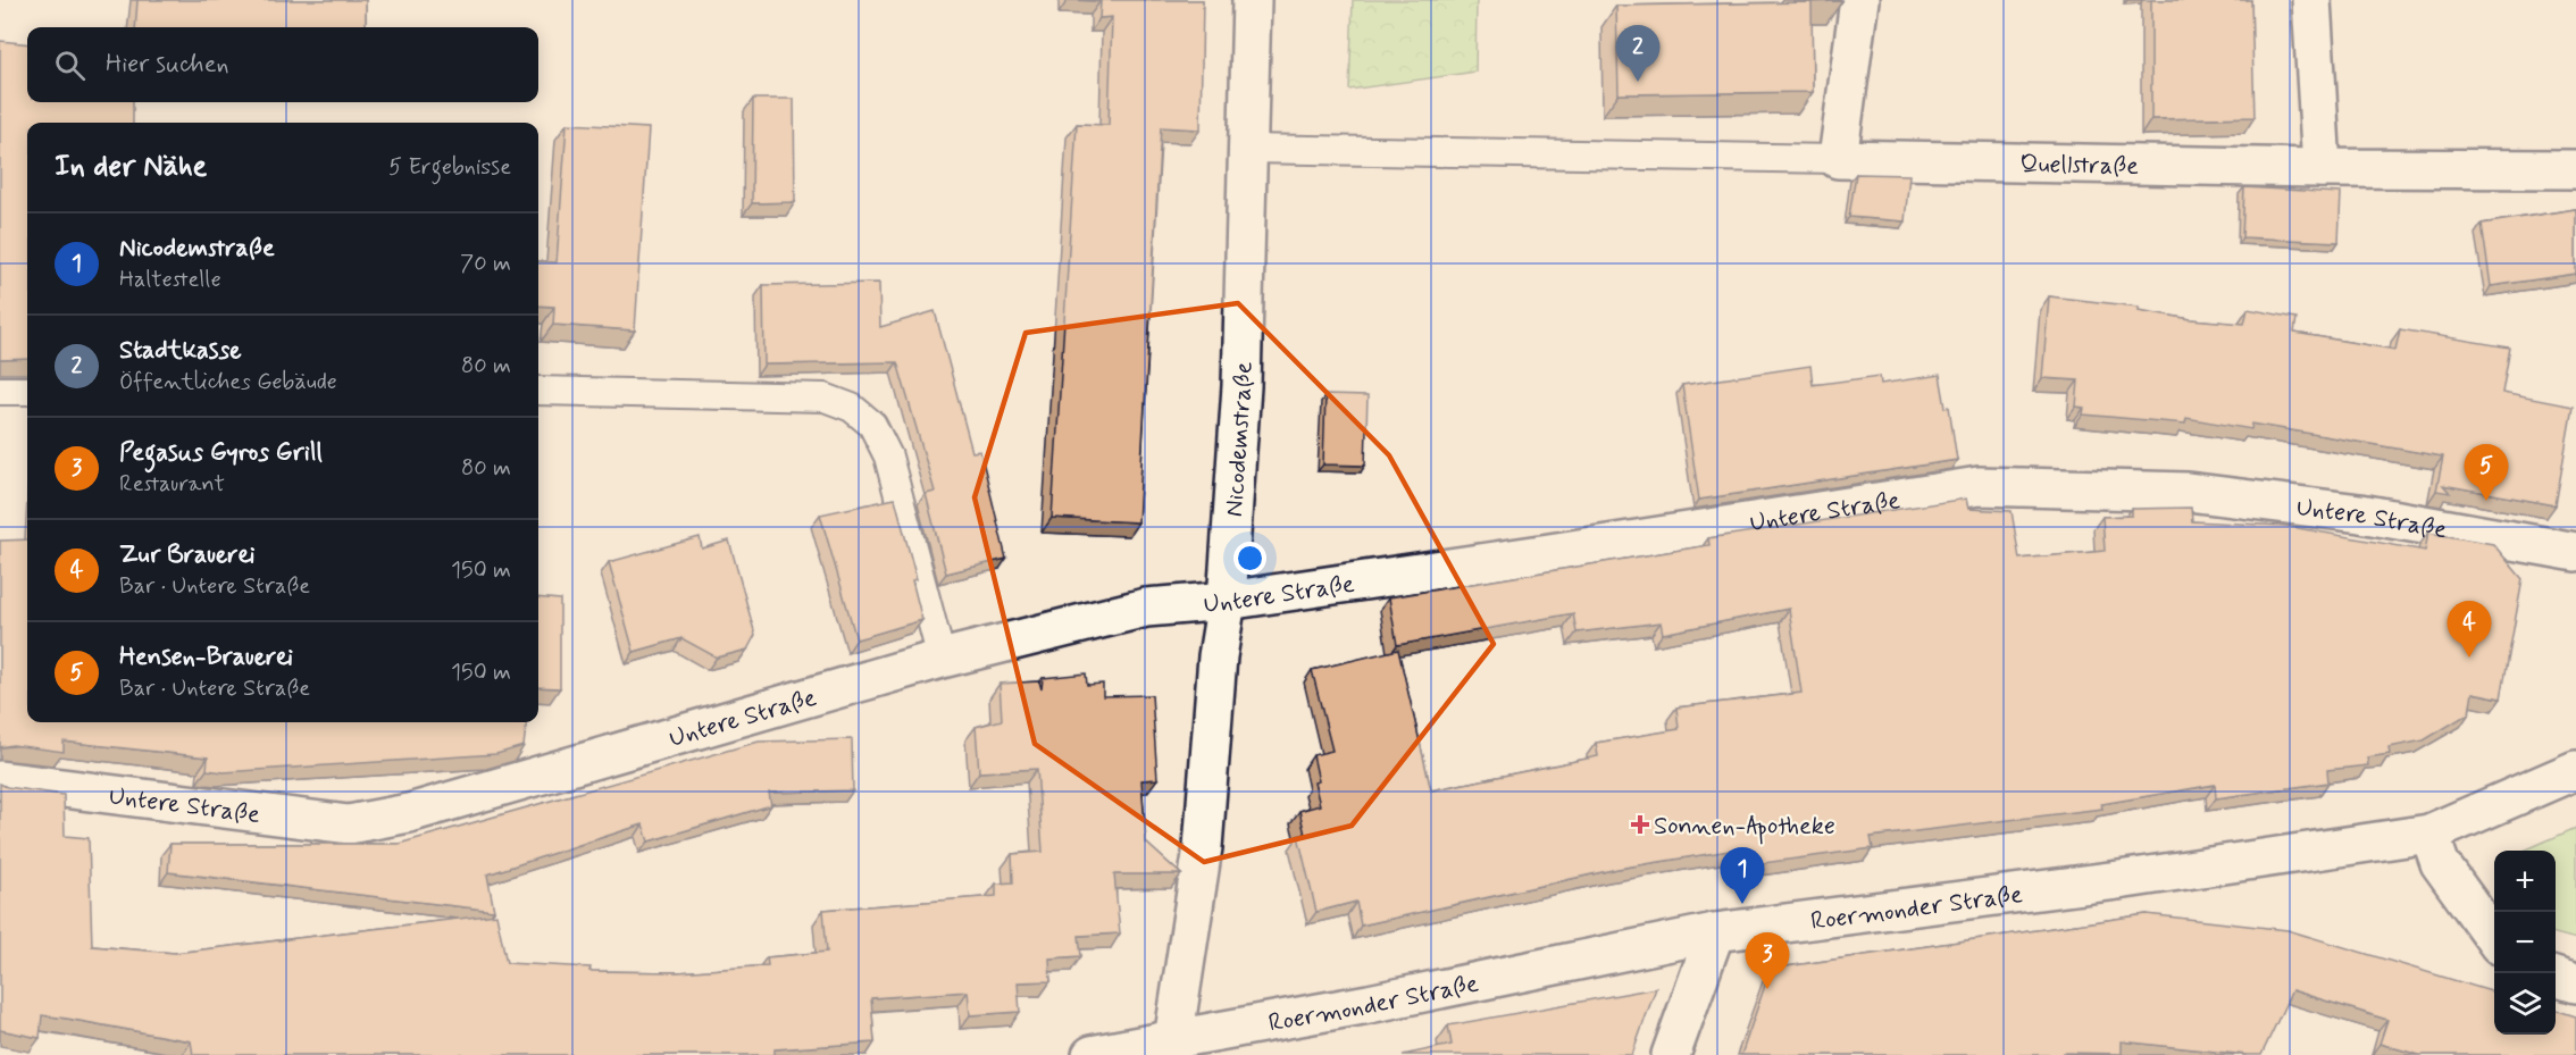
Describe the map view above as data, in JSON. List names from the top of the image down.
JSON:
{
  "streets": {
    "street": [
      "Quellstraße",
      "Nicodemstraße",
      "Untere Straße",
      "Roermonder Straße"
    ]
  },
  "crossings": [
    ["Nicodemstraße", "Untere Straße"],
    ["Nicodemstraße", "Roermonder Straße"]
  ],
  "places": {
    "health": ["Sonnen-Apotheke"]
  },
  "page": {
    "pins": [
      "2",
      "5",
      "4",
      "1",
      "3"
    ],
    "search": "Hier suchen",
    "heading": ["In der Nähe", "5 Ergebnisse"],
    "list": [
      {
        "mark": "1",
        "name": "Nicodemstraße",
        "note": "Haltestelle",
        "value": "70 m"
      },
      {
        "mark": "2",
        "name": "Stadtkasse",
        "note": "Öffentliches Gebäude",
        "value": "80 m"
      },
      {
        "mark": "3",
        "name": "Pegasus Gyros Grill",
        "note": "Restaurant",
        "value": "80 m"
      },
      {
        "mark": "4",
        "name": "Zur Brauerei",
        "note": "Bar · Untere Straße",
        "value": "150 m"
      },
      {
        "mark": "5",
        "name": "Hensen-Brauerei",
        "note": "Bar · Untere Straße",
        "value": "150 m"
      }
    ],
    "map_buttons": ["+", "−"]
  }
}
